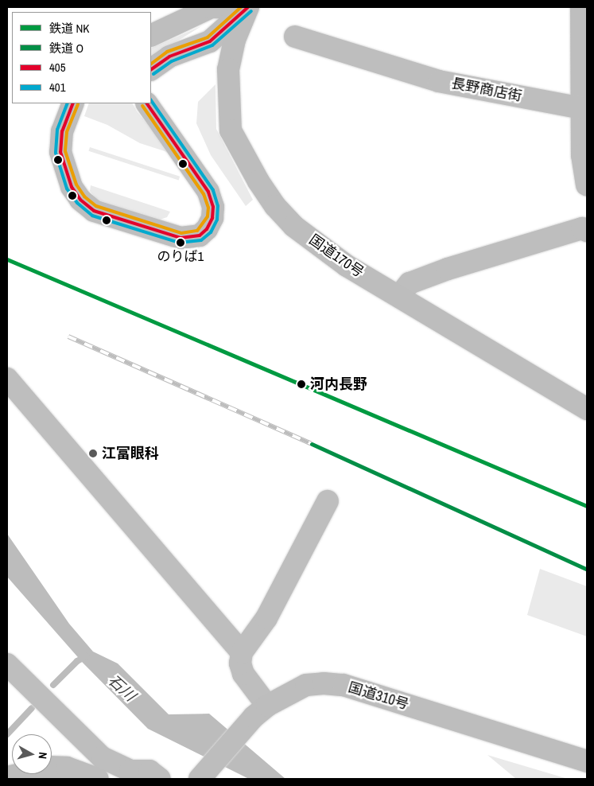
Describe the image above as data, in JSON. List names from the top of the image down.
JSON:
{
  "streets": {
    "highway": ["国道170号", "国道310号"],
    "street": ["長野商店街"]
  },
  "water": ["石川"],
  "places": ["のりば1", "河内長野", "江富眼科"],
  "lines": [
    "transit line 405",
    "transit line 401",
    "rail line NK",
    "rail line O"
  ],
  "legend": [
    "鉄道 NK",
    "鉄道 O",
    "405",
    "401"
  ],
  "north": "right"
}
